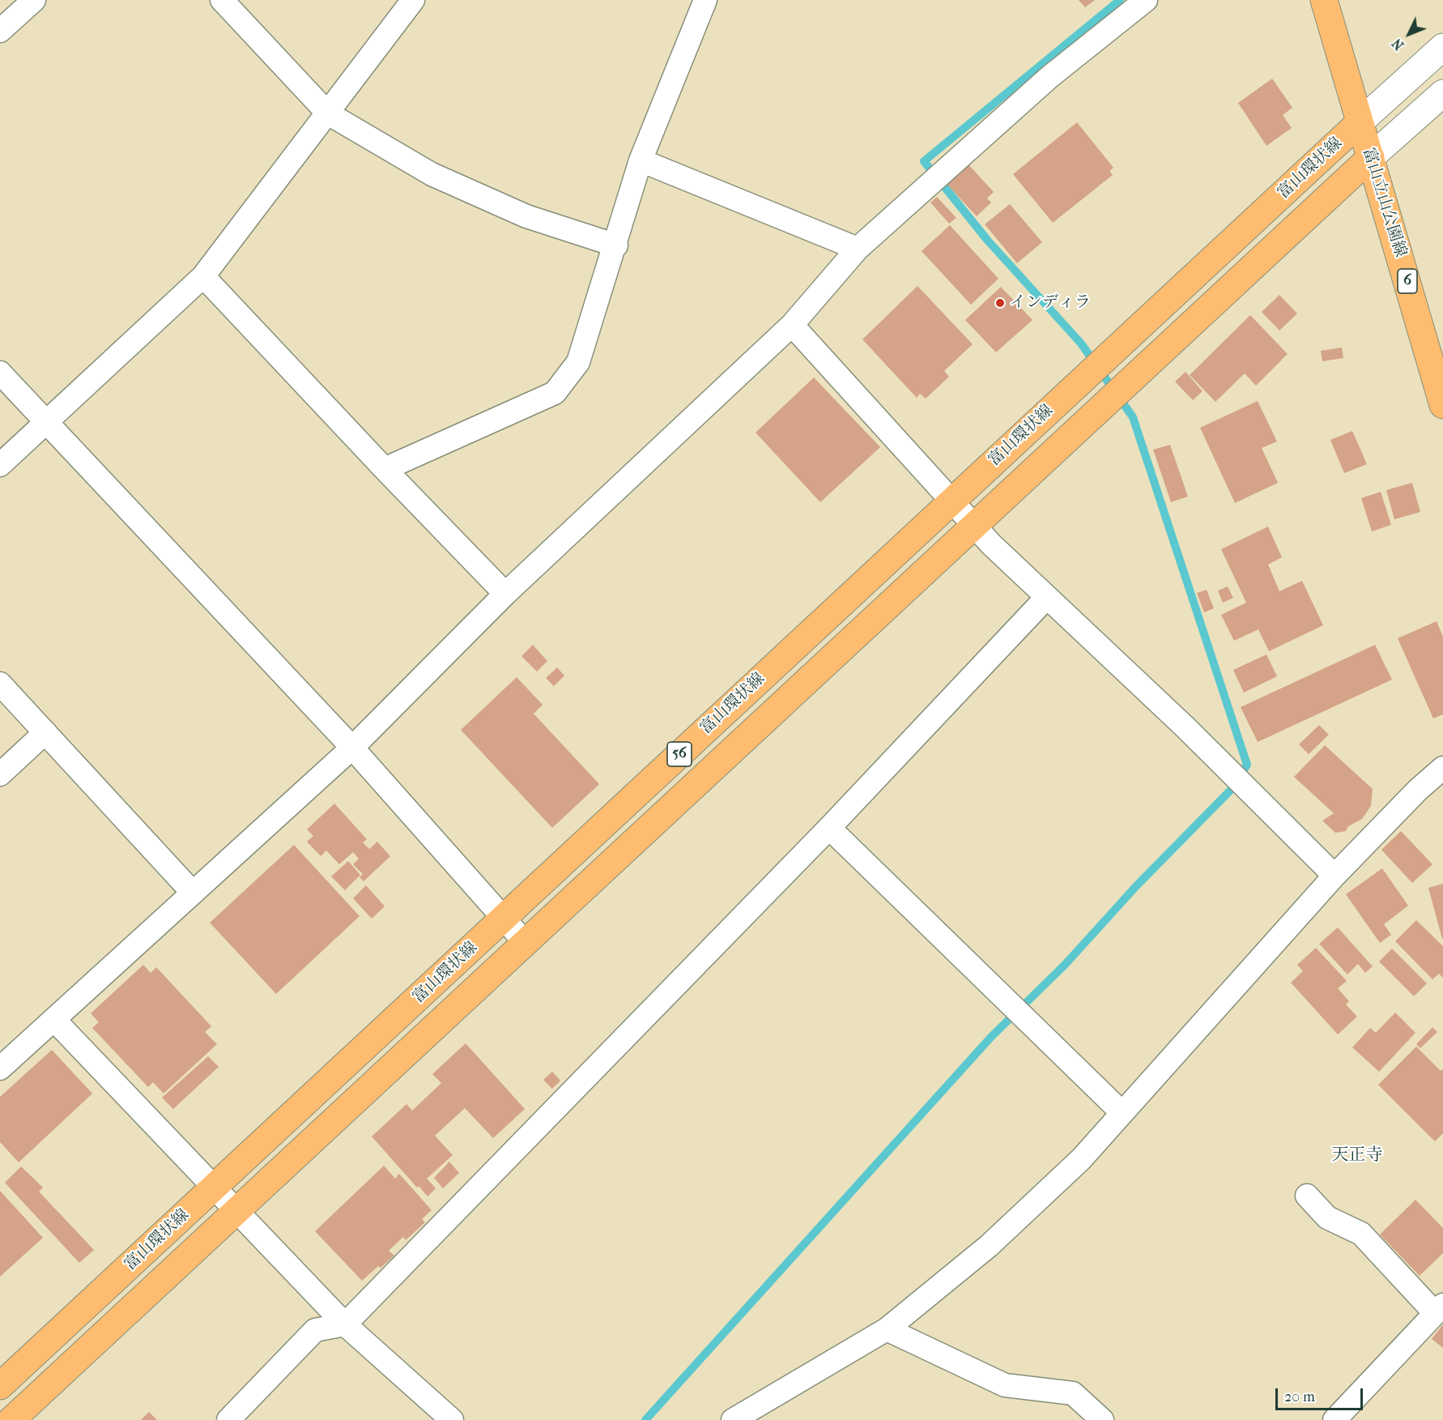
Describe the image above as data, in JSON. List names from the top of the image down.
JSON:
{
  "streets": {
    "main road": [
      "富山環状線",
      "富山立山公園線",
      "6",
      "56"
    ]
  },
  "crossings": [
    ["富山環状線", "富山立山公園線"]
  ],
  "districts": ["天正寺"],
  "places": ["インディラ"],
  "scale_bar": "20 m",
  "north": "bottom left"
}
